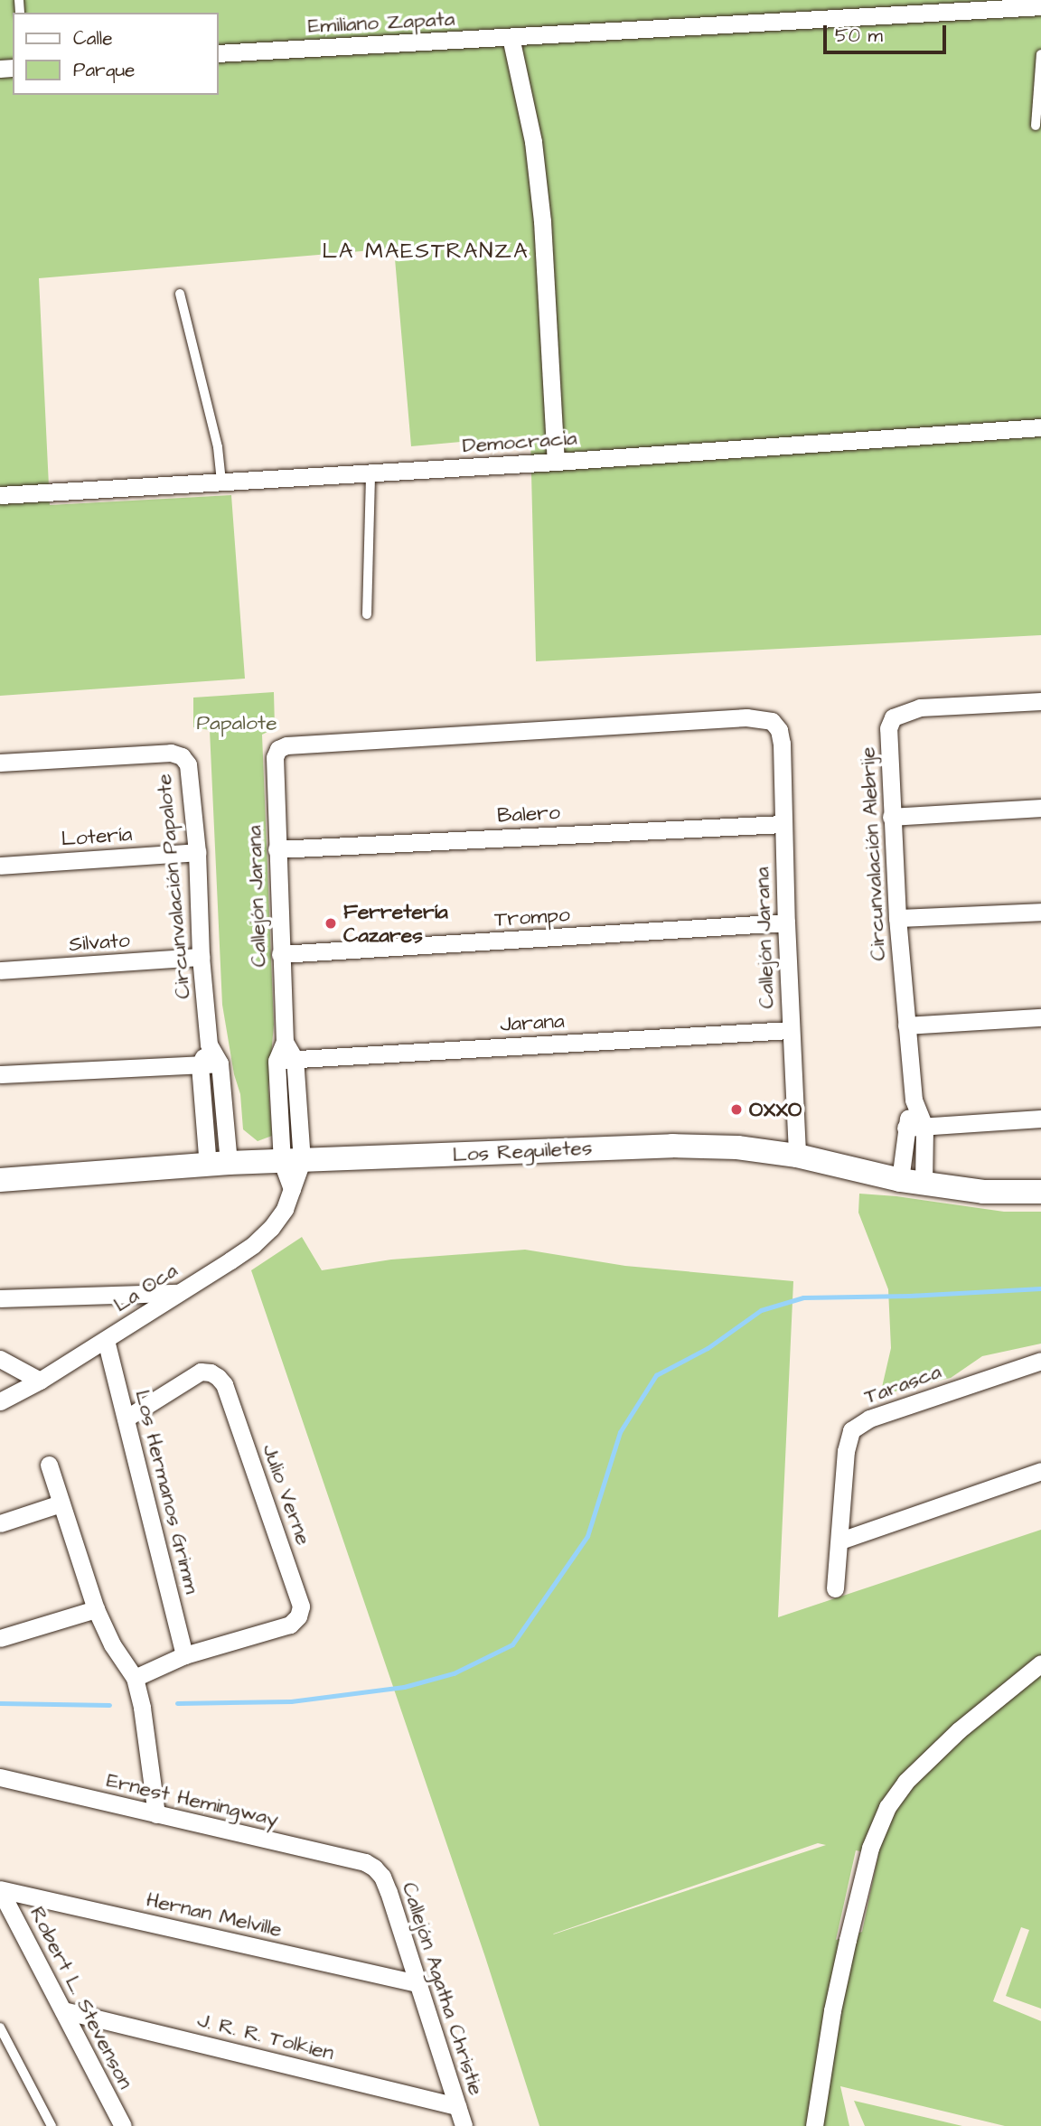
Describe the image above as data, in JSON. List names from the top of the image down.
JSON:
{
  "streets": {
    "street": [
      "Emiliano Zapata",
      "Democracia",
      "Balero",
      "Lotería",
      "Circunvalación Alebrije",
      "Circunvalación Papalote",
      "Callejón Jarana",
      "Trompo",
      "Silvato",
      "Jarana",
      "Los Reguiletes",
      "La Oca",
      "Tarasca",
      "Los Hermanos Grimm",
      "Julio Verne",
      "Ernest Hemingway",
      "Hernan Melville",
      "Callejón Agatha Christie",
      "Robert L. Stevenson",
      "J. R. R. Tolkien"
    ]
  },
  "crossings": [
    ["Balero", "Callejón Jarana"],
    ["Lotería", "Circunvalación Papalote"],
    ["Circunvalación Alebrije", "Los Reguiletes"],
    ["Circunvalación Papalote", "Silvato"],
    ["Callejón Jarana", "Trompo"],
    ["Callejón Jarana", "Jarana"],
    ["Callejón Jarana", "Los Reguiletes"],
    ["Callejón Jarana", "La Oca"],
    ["Los Reguiletes", "La Oca"],
    ["La Oca", "Los Hermanos Grimm"],
    ["Los Hermanos Grimm", "Julio Verne"],
    ["Ernest Hemingway", "Callejón Agatha Christie"],
    ["Hernan Melville", "Callejón Agatha Christie"],
    ["Hernan Melville", "Robert L. Stevenson"],
    ["Callejón Agatha Christie", "J. R. R. Tolkien"],
    ["Robert L. Stevenson", "J. R. R. Tolkien"]
  ],
  "districts": ["LA MAESTRANZA"],
  "parks": ["Papalote"],
  "places": ["Ferretería Cazares", "OXXO"],
  "legend": ["Calle", "Parque"],
  "scale_bar": "50 m"
}
